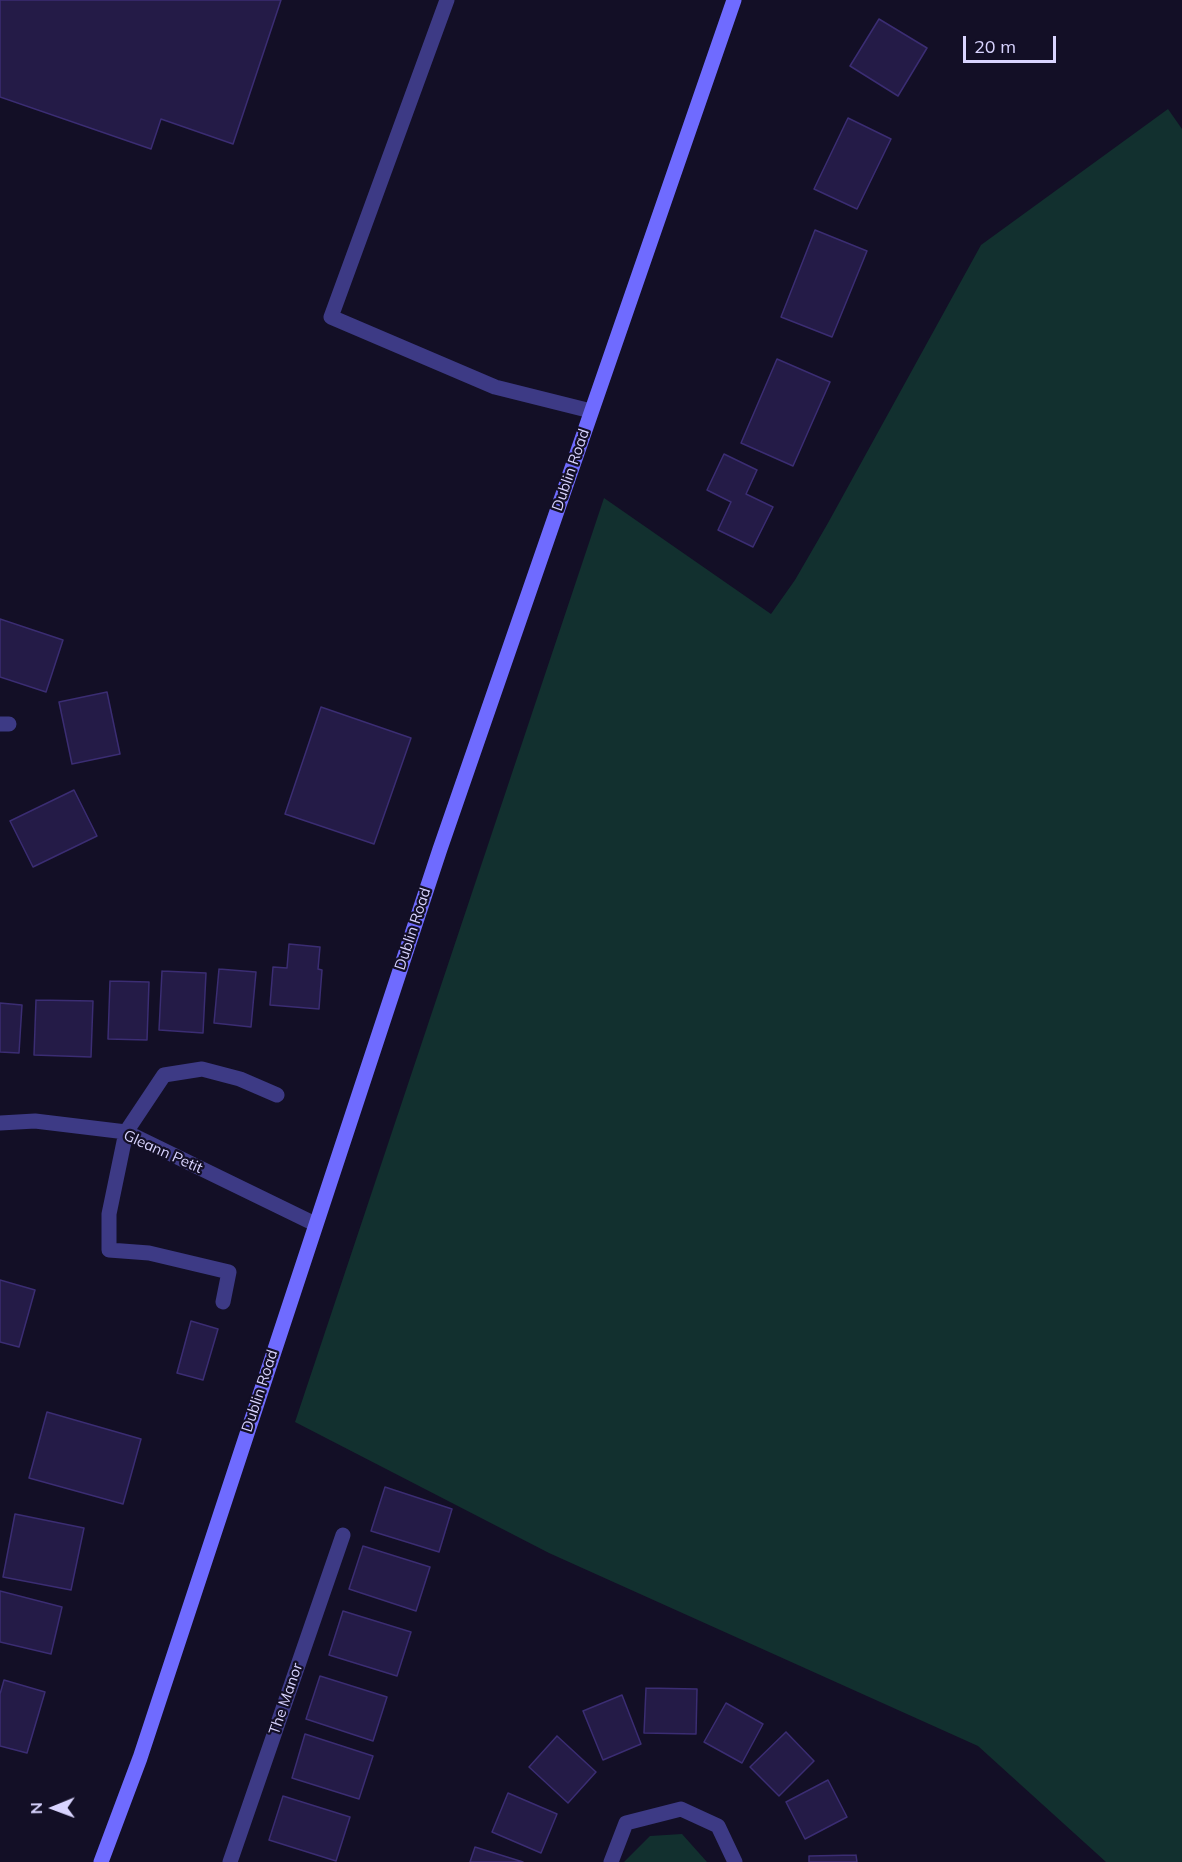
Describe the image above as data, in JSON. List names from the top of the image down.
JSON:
{
  "streets": {
    "main road": ["Dublin Road"],
    "street": ["Gleann Petit", "The Manor"]
  },
  "crossings": [
    ["Dublin Road", "Gleann Petit"]
  ],
  "scale_bar": "20 m",
  "north": "left"
}
